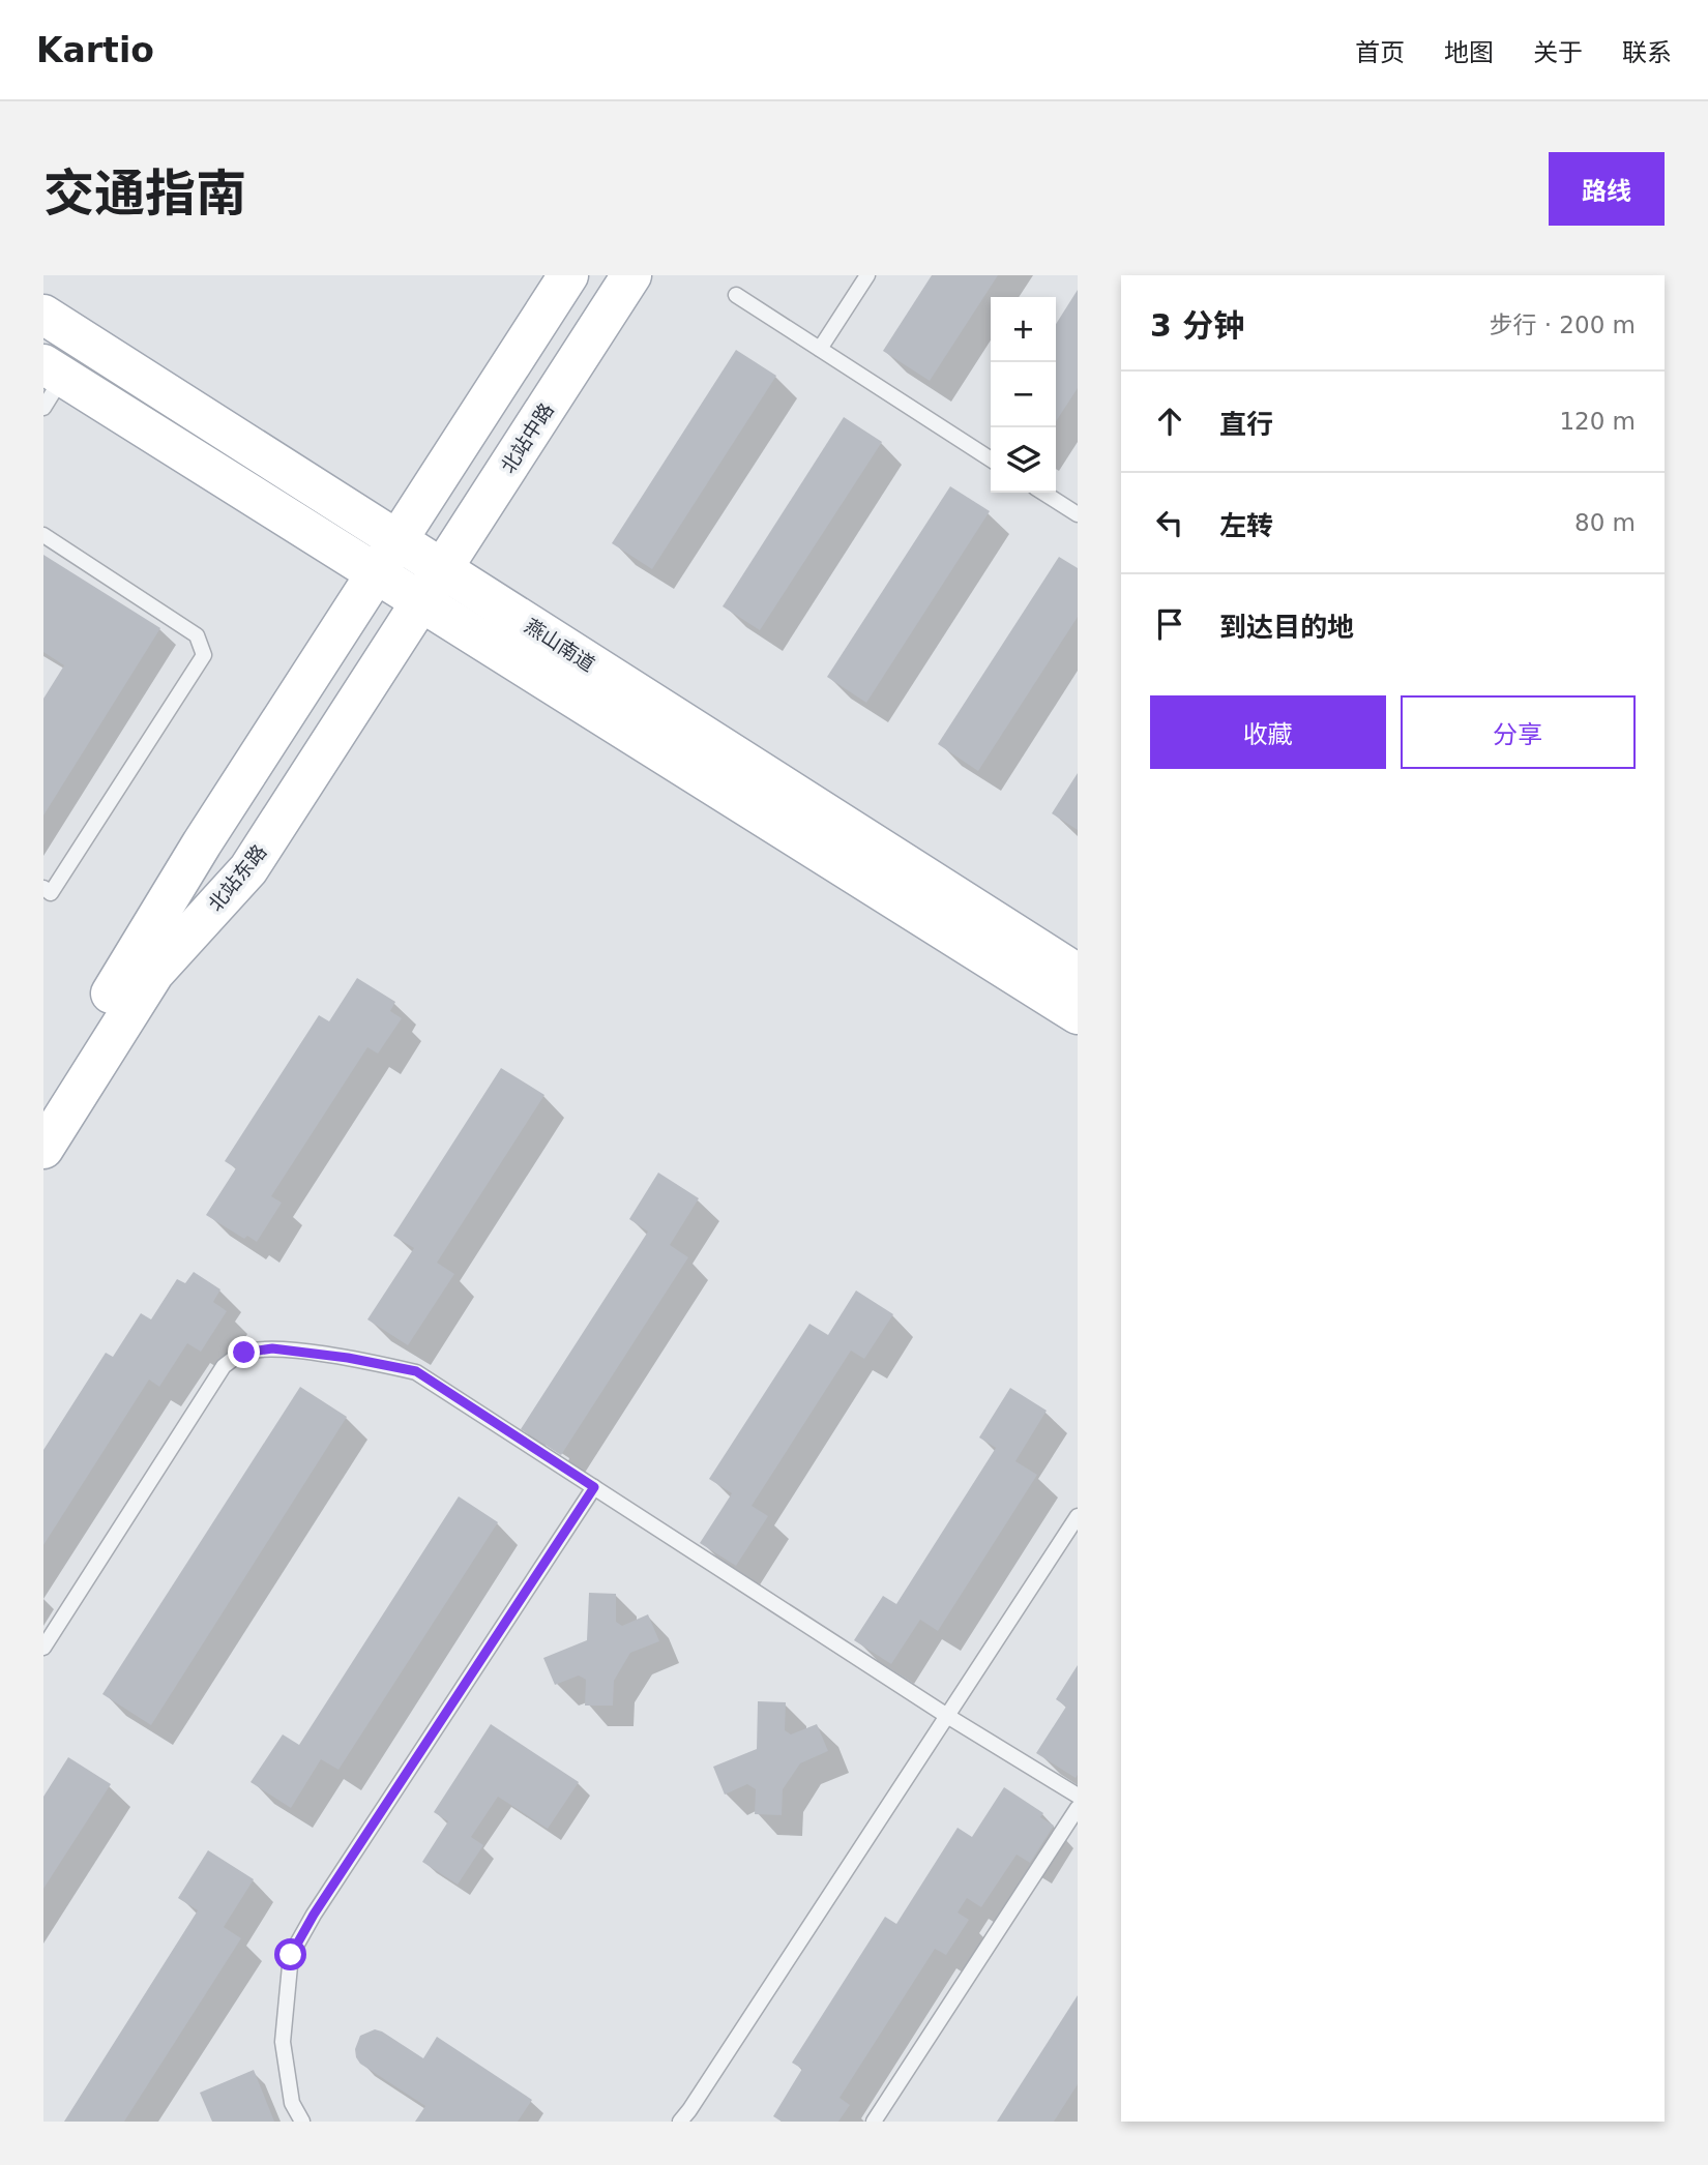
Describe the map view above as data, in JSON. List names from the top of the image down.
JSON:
{
  "streets": {
    "main road": ["北站中路", "燕山南道", "北站东路"]
  },
  "crossings": [
    ["北站中路", "燕山南道"],
    ["北站中路", "北站东路"],
    ["燕山南道", "北站东路"]
  ],
  "page": {
    "header": "Kartio",
    "nav": [
      "首页",
      "地图",
      "关于",
      "联系"
    ],
    "title": "交通指南",
    "buttons": [
      "路线",
      ["收藏", "分享"]
    ],
    "heading": ["3 分钟", "步行 · 200 m"],
    "map_buttons": ["+", "−"],
    "list": [
      ["直行", "120 m"],
      ["左转", "80 m"],
      "到达目的地"
    ]
  }
}
